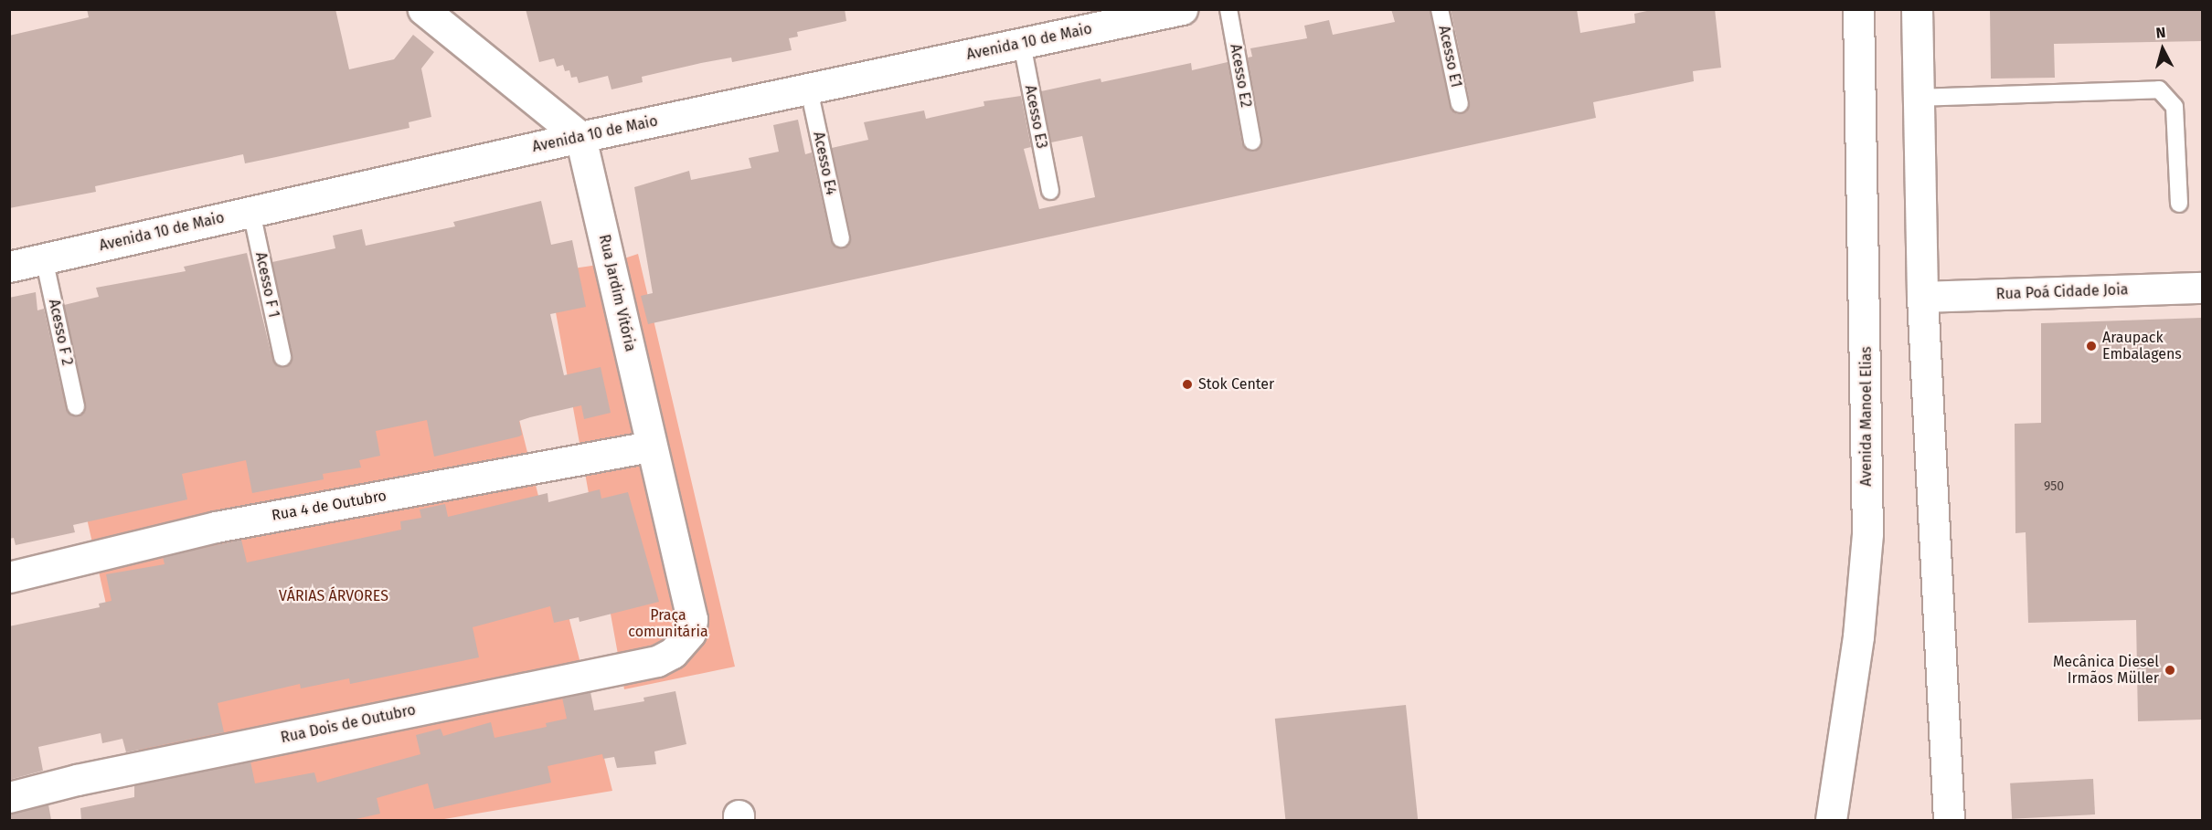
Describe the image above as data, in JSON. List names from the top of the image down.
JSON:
{
  "streets": {
    "street": [
      "Avenida 10 de Maio",
      "Rua Poá Cidade Joia",
      "Rua Jardim Vitória",
      "Avenida Manoel Elias",
      "Rua 4 de Outubro",
      "Rua Dois de Outubro"
    ],
    "lane": [
      "Acesso E1",
      "Acesso E2",
      "Acesso E3",
      "Acesso E4",
      "Acesso F 1",
      "Acesso F 2"
    ]
  },
  "crossings": [
    ["Avenida 10 de Maio", "Acesso E3"],
    ["Avenida 10 de Maio", "Acesso E4"],
    ["Avenida 10 de Maio", "Acesso F 1"],
    ["Avenida 10 de Maio", "Rua Jardim Vitória"],
    ["Avenida 10 de Maio", "Acesso F 2"],
    ["Rua Jardim Vitória", "Rua 4 de Outubro"],
    ["Rua Jardim Vitória", "Rua Dois de Outubro"]
  ],
  "parks": ["VÁRIAS ÁRVORES", "Praça comunitária"],
  "places": ["Araupack Embalagens", "Stok Center", "Mecânica Diesel Irmãos Müller"],
  "house_numbers": ["950"],
  "north": "top"
}
